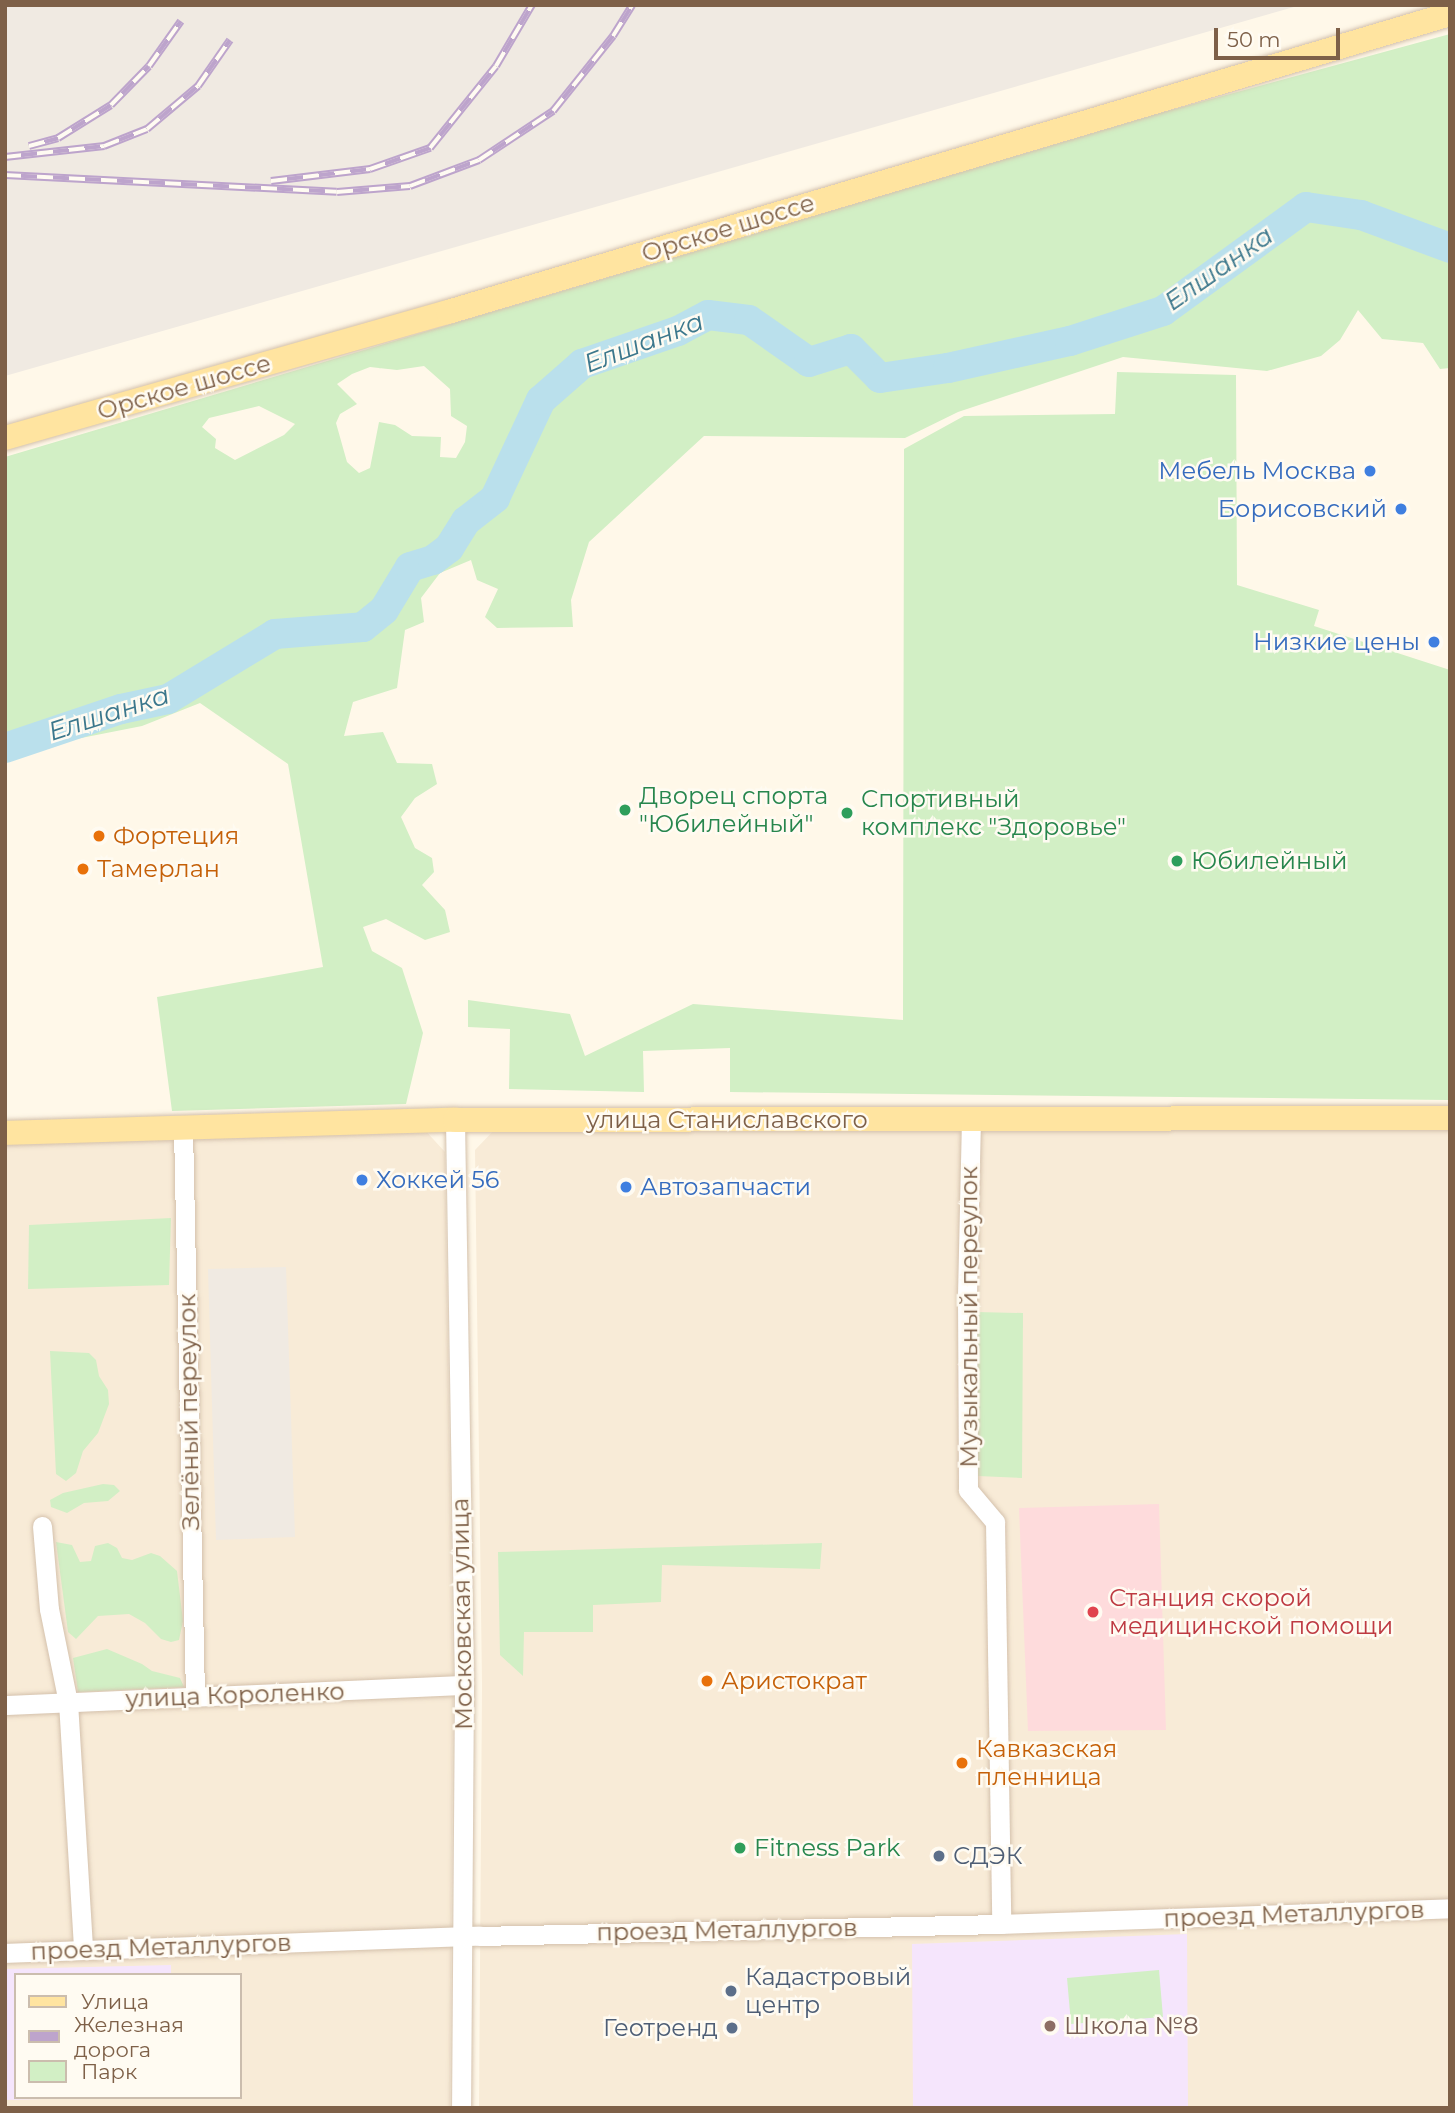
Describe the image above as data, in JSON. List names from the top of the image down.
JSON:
{
  "streets": {
    "main road": ["Орское шоссе", "улица Станиславского"],
    "street": [
      "Музыкальный переулок",
      "Зелёный переулок",
      "Московская улица",
      "улица Короленко",
      "проезд Металлургов"
    ]
  },
  "crossings": [
    ["улица Станиславского", "Музыкальный переулок"],
    ["улица Станиславского", "Зелёный переулок"],
    ["улица Станиславского", "Московская улица"],
    ["Музыкальный переулок", "проезд Металлургов"],
    ["Зелёный переулок", "улица Короленко"],
    ["Московская улица", "улица Короленко"],
    ["Московская улица", "проезд Металлургов"]
  ],
  "water": ["Елшанка"],
  "places": [
    "Мебель Москва",
    "Борисовский",
    "Низкие цены",
    "Дворец спорта \"Юбилейный\"",
    "Спортивный комплекс \"Здоровье\"",
    "Фортеция",
    "Юбилейный",
    "Тамерлан",
    "Хоккей 56",
    "Автозапчасти",
    "Станция скорой медицинской помощи",
    "Аристократ",
    "Кавказская пленница",
    "Fitness Park",
    "СДЭК",
    "Кадастровый центр",
    "Школа №8",
    "Геотренд"
  ],
  "legend": ["Улица", "Железная дорога", "Парк"],
  "scale_bar": "50 m"
}
